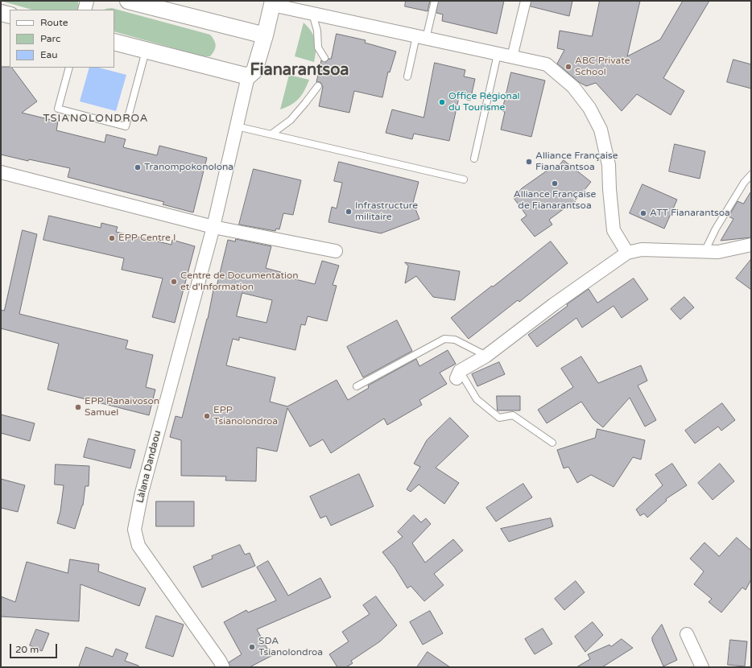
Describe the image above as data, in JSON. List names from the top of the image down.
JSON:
{
  "streets": {
    "street": ["Làlana Dandaou"]
  },
  "districts": ["Fianarantsoa", "TSIANOLONDROA"],
  "places": [
    "ABC Private School",
    "Office Régional du Tourisme",
    "Alliance Française Fianarantsoa",
    "Tranompokonolona",
    "Alliance Française de Fianarantsoa",
    "Infrastructure militaire",
    "ATT Fianarantsoa",
    "EPP Centre I",
    "Centre de Documentation et d'Information",
    "EPP Ranaivoson Samuel",
    "EPP Tsianolondroa",
    "SDA Tsianolondroa"
  ],
  "legend": ["Route", "Parc", "Eau"],
  "scale_bar": "20 m"
}
